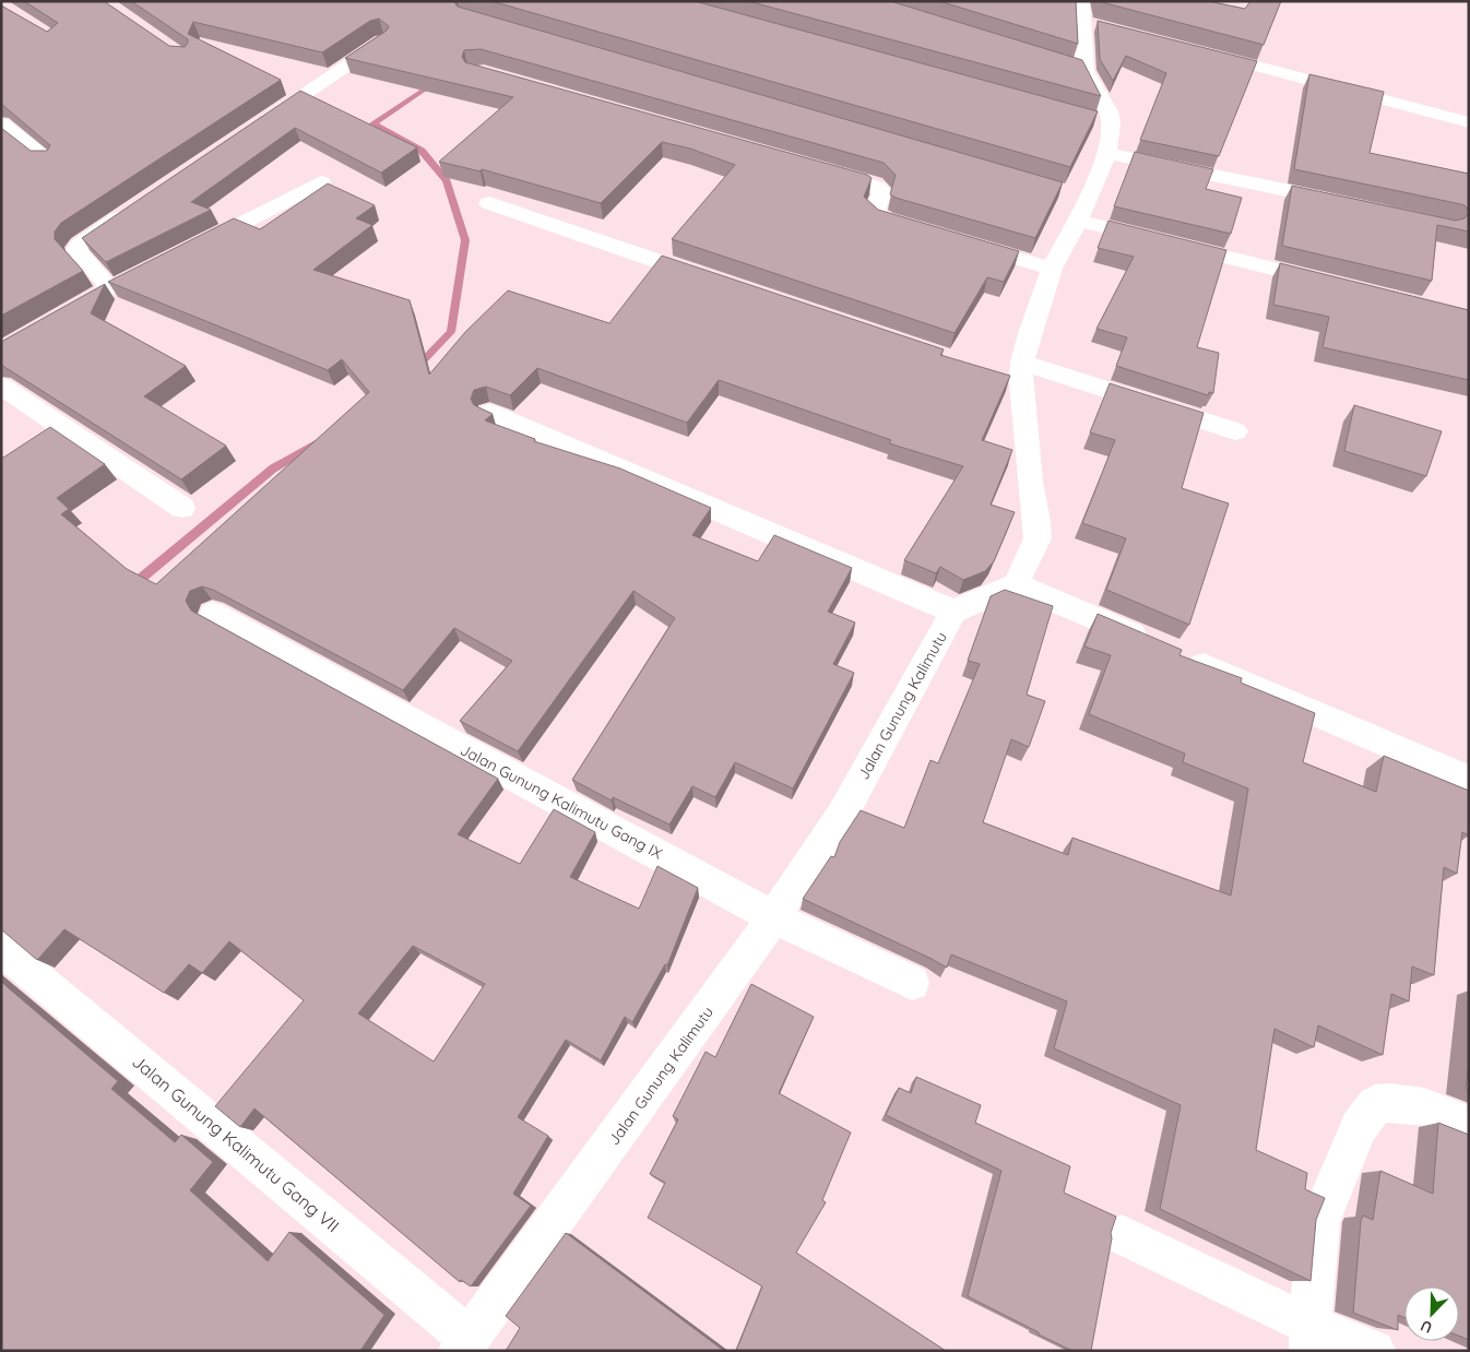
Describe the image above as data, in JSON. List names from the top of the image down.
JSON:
{
  "streets": {
    "street": ["Jalan Gunung Kalimutu", "Jalan Gunung Kalimutu Gang IX", "Jalan Gunung Kalimutu Gang VII"]
  },
  "crossings": [
    ["Jalan Gunung Kalimutu", "Jalan Gunung Kalimutu Gang IX"],
    ["Jalan Gunung Kalimutu", "Jalan Gunung Kalimutu Gang VII"]
  ],
  "north": "bottom left"
}
